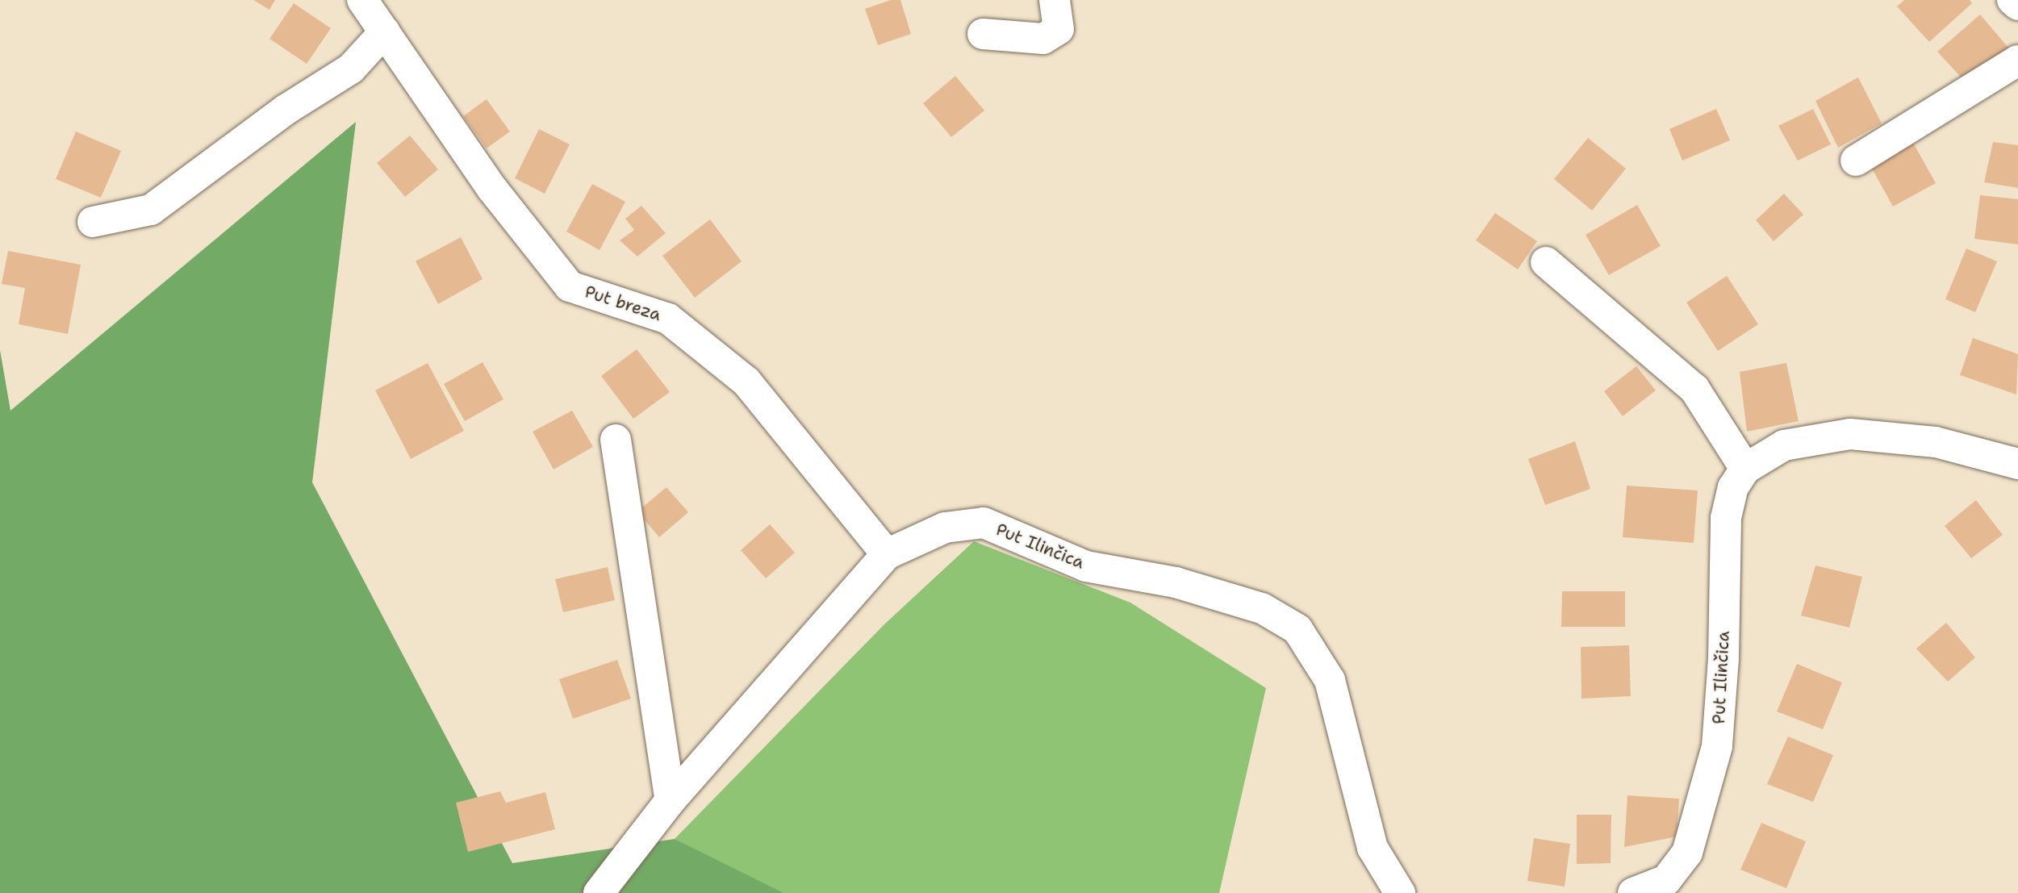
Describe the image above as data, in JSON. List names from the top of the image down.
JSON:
{
  "streets": {
    "street": ["Put breza", "Put Ilinčica"]
  },
  "crossings": [
    ["Put breza", "Put Ilinčica"]
  ]
}
